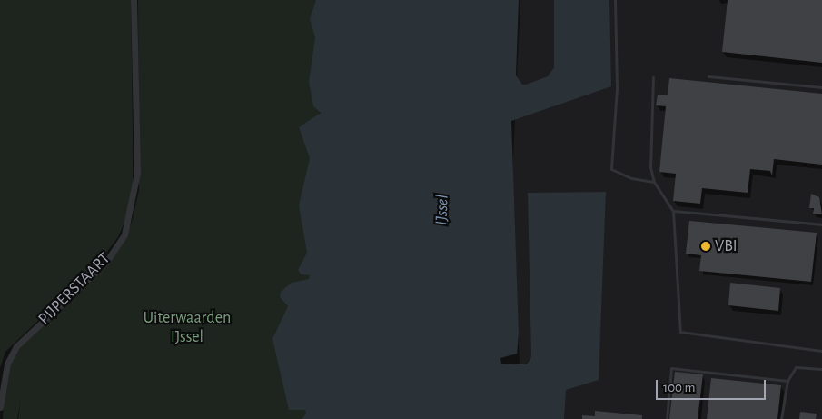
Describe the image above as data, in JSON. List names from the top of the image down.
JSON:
{
  "streets": {
    "street": ["PIJPERSTAART"]
  },
  "water": ["IJssel"],
  "parks": ["Uiterwaarden IJssel"],
  "places": ["VBI"],
  "scale_bar": "100 m"
}
